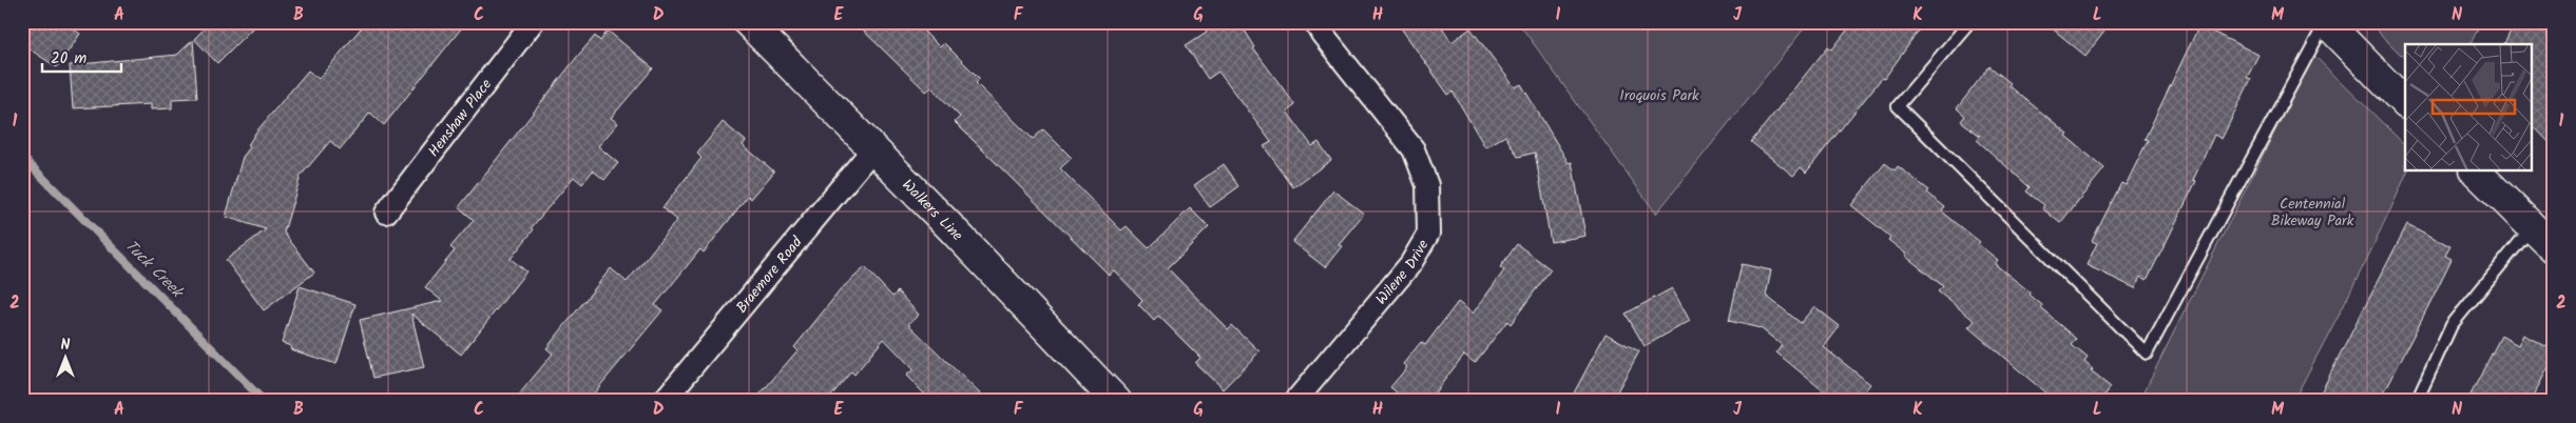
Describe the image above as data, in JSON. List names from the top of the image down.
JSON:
{
  "streets": {
    "main road": ["Walkers Line"],
    "street": ["Henshaw Place", "Wilene Drive", "Braemore Road"]
  },
  "crossings": [
    ["Walkers Line", "Braemore Road"]
  ],
  "water": ["Tuck Creek"],
  "parks": ["Iroquois Park", "Centennial Bikeway Park"],
  "scale_bar": "20 m",
  "north": "top",
  "grid": {
    "columns": [
      "A",
      "B",
      "C",
      "D",
      "E",
      "F",
      "G",
      "H",
      "I",
      "J",
      "K",
      "L",
      "M",
      "N"
    ],
    "rows": ["1", "2"]
  }
}
